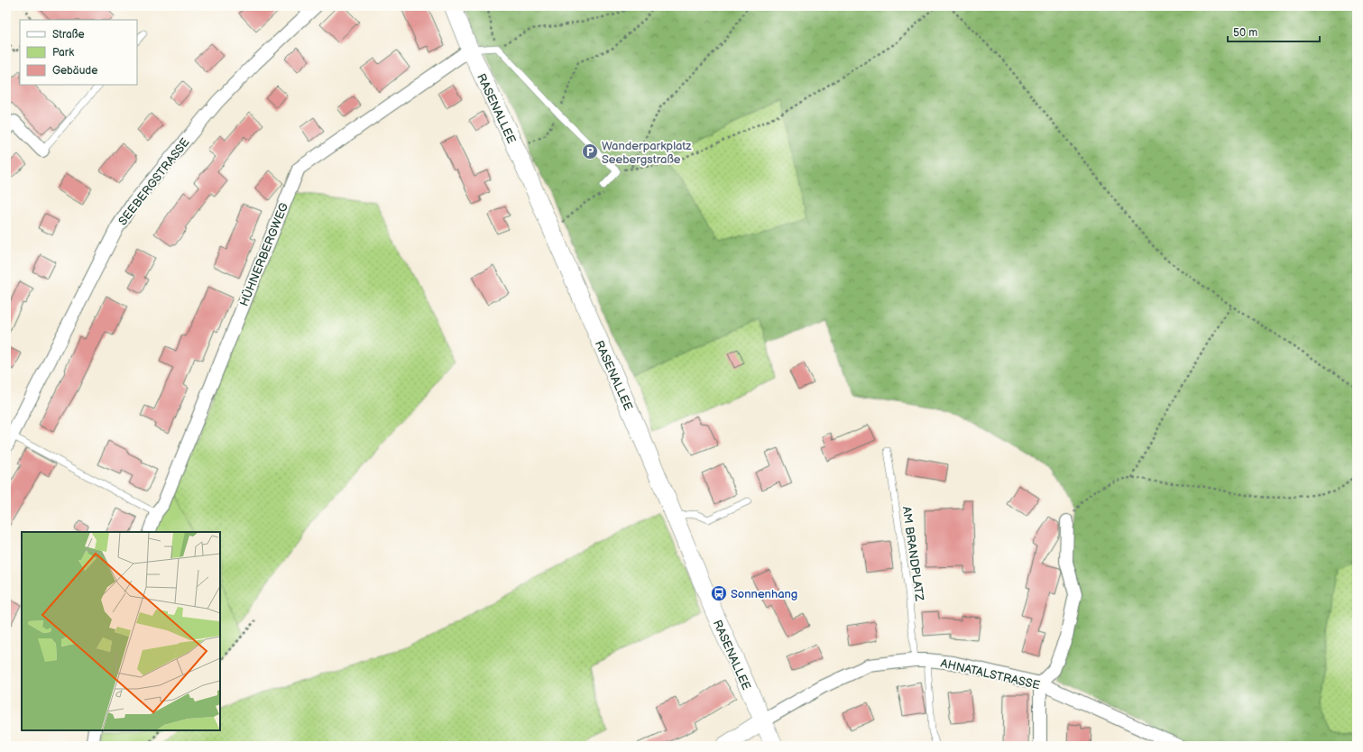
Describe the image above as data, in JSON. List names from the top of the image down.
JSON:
{
  "streets": {
    "main road": ["RASENALLEE", "AHNATALSTRASSE"],
    "street": ["SEEBERGSTRASSE", "HÜHNERBERGWEG"],
    "lane": ["AM BRANDPLATZ"]
  },
  "crossings": [
    ["RASENALLEE", "HÜHNERBERGWEG"],
    ["RASENALLEE", "AHNATALSTRASSE"],
    ["AM BRANDPLATZ", "AHNATALSTRASSE"]
  ],
  "places": {
    "parking": ["Wanderparkplatz Seebergstraße"],
    "bus stop": ["Sonnenhang"]
  },
  "legend": ["Straße", "Park", "Gebäude"],
  "scale_bar": "50 m"
}
